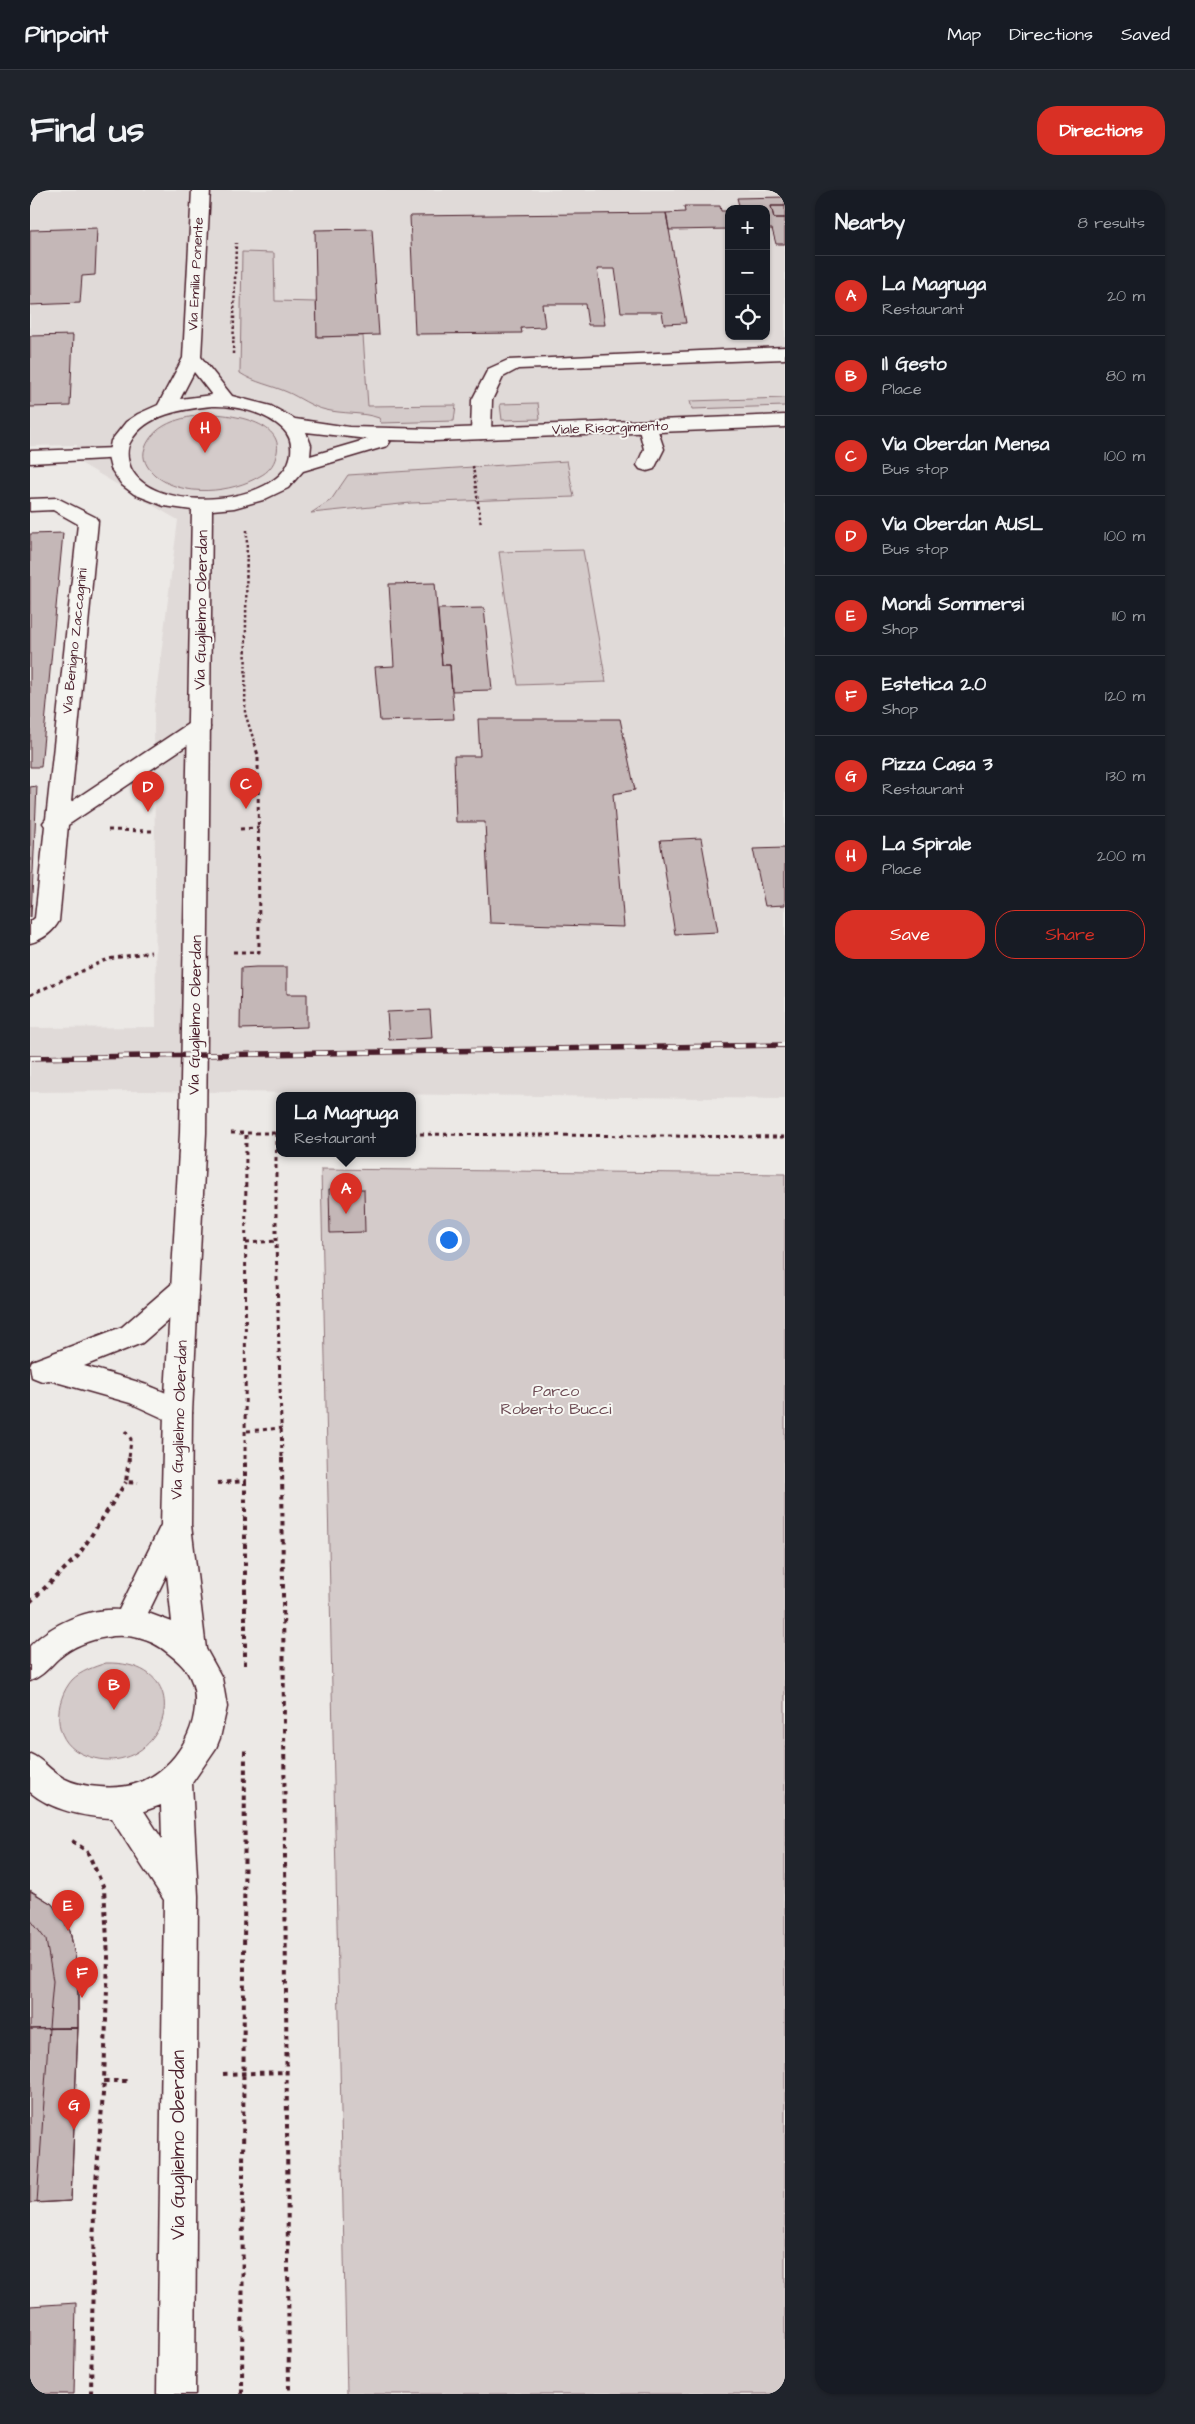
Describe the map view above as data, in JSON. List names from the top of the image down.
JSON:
{
  "streets": {
    "main road": [
      "Via Emilia Ponente",
      "Viale Risorgimento",
      "Via Guglielmo Oberdan",
      "Via Benigno Zaccagnini"
    ]
  },
  "crossings": [
    ["Via Emilia Ponente", "Viale Risorgimento"],
    ["Via Emilia Ponente", "Via Guglielmo Oberdan"],
    ["Viale Risorgimento", "Via Guglielmo Oberdan"]
  ],
  "parks": ["Parco Roberto Bucci"],
  "page": {
    "header": "Pinpoint",
    "nav": ["Map", "Directions", "Saved"],
    "title": "Find us",
    "buttons": [
      "Directions",
      ["Save", "Share"]
    ],
    "heading": ["Nearby", "8 results"],
    "map_buttons": ["+", "−"],
    "list": [
      {
        "mark": "A",
        "name": "La Magnuga",
        "note": "Restaurant",
        "value": "20 m"
      },
      {
        "mark": "B",
        "name": "Il Gesto",
        "note": "Place",
        "value": "80 m"
      },
      {
        "mark": "C",
        "name": "Via Oberdan Mensa",
        "note": "Bus stop",
        "value": "100 m"
      },
      {
        "mark": "D",
        "name": "Via Oberdan AUSL",
        "note": "Bus stop",
        "value": "100 m"
      },
      {
        "mark": "E",
        "name": "Mondi Sommersi",
        "note": "Shop",
        "value": "110 m"
      },
      {
        "mark": "F",
        "name": "Estetica 2.0",
        "note": "Shop",
        "value": "120 m"
      },
      {
        "mark": "G",
        "name": "Pizza Casa 3",
        "note": "Restaurant",
        "value": "130 m"
      },
      {
        "mark": "H",
        "name": "La Spirale",
        "note": "Place",
        "value": "200 m"
      }
    ],
    "pins": [
      "H",
      "C",
      "D",
      "A",
      "B",
      "E",
      "F",
      "G"
    ],
    "popup": ["La Magnuga", "Restaurant"]
  }
}
